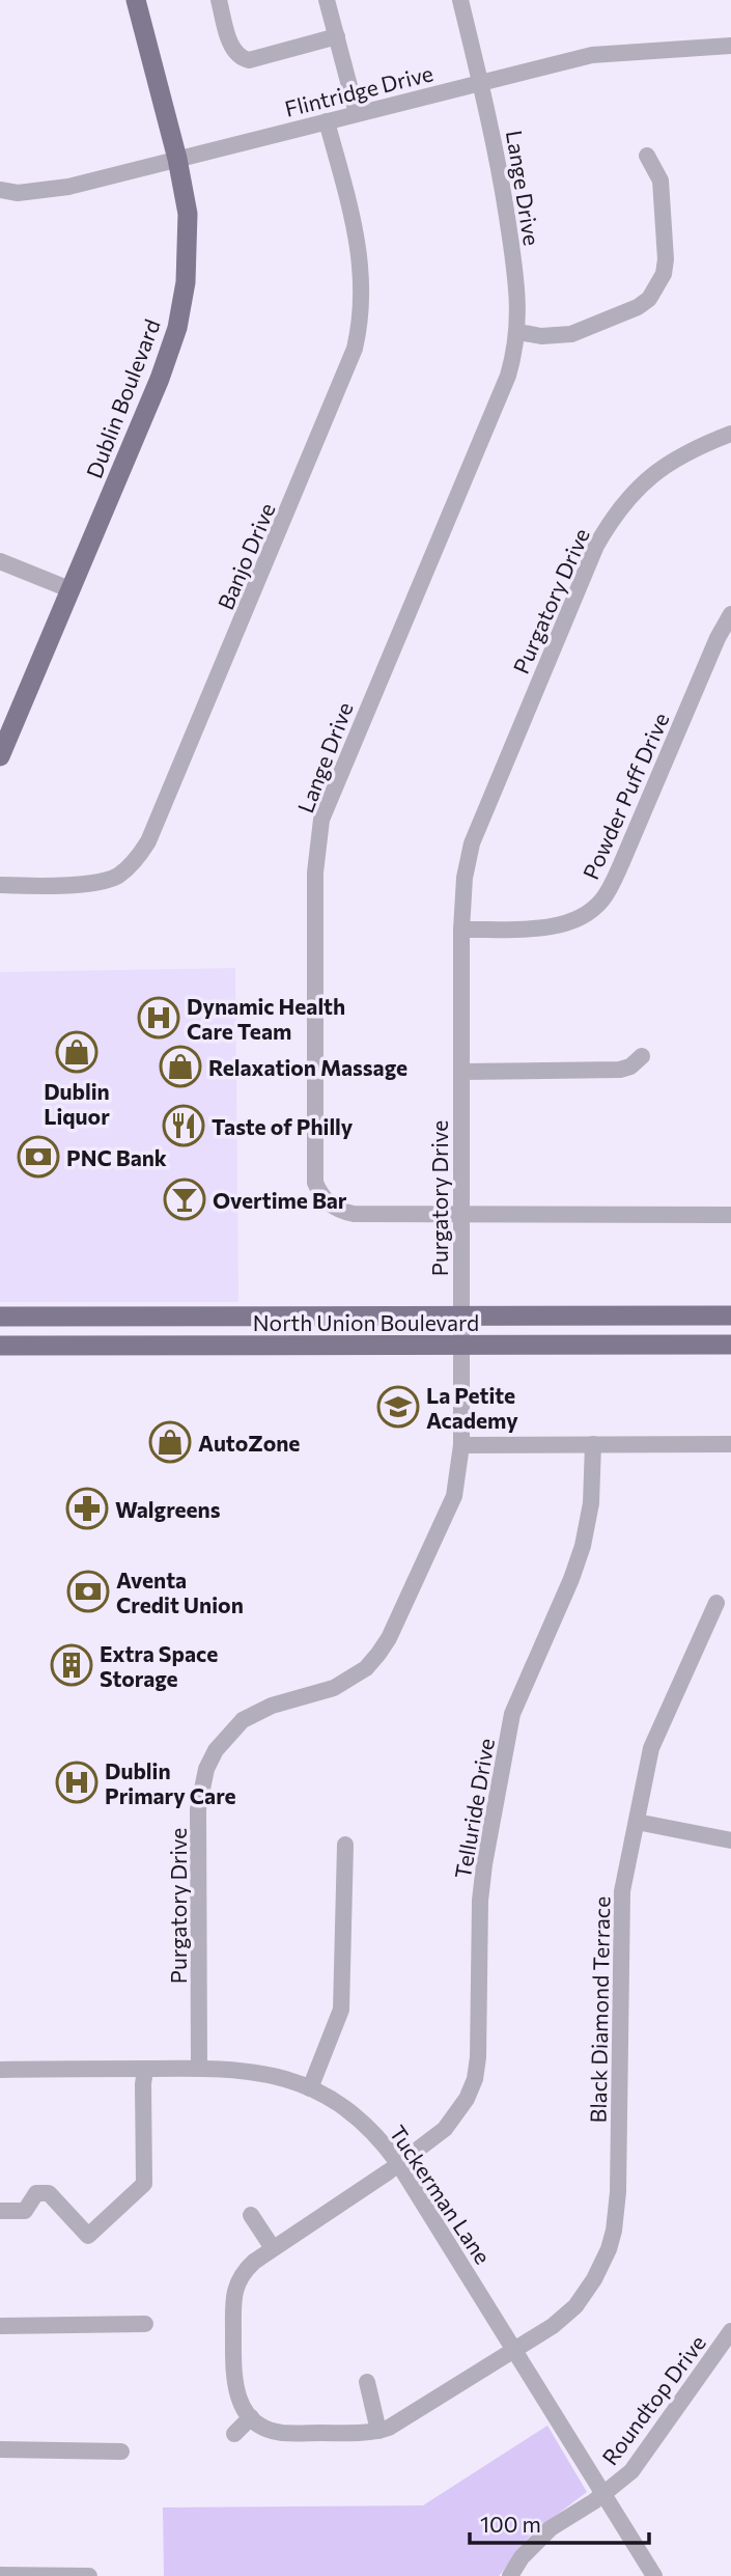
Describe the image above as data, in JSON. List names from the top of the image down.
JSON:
{
  "streets": {
    "main road": ["Dublin Boulevard", "North Union Boulevard"],
    "street": [
      "Flintridge Drive",
      "Lange Drive",
      "Banjo Drive",
      "Purgatory Drive",
      "Powder Puff Drive",
      "Telluride Drive",
      "Black Diamond Terrace",
      "Tuckerman Lane",
      "Roundtop Drive"
    ]
  },
  "crossings": [
    ["Flintridge Drive", "Lange Drive"],
    ["Flintridge Drive", "Dublin Boulevard"],
    ["Flintridge Drive", "Banjo Drive"],
    ["Lange Drive", "Purgatory Drive"],
    ["Purgatory Drive", "Powder Puff Drive"],
    ["Purgatory Drive", "North Union Boulevard"],
    ["Purgatory Drive", "Tuckerman Lane"],
    ["Telluride Drive", "Tuckerman Lane"],
    ["Black Diamond Terrace", "Tuckerman Lane"],
    ["Tuckerman Lane", "Roundtop Drive"]
  ],
  "places": {
    "hospital": ["Dynamic Health Care Team", "Dublin Primary Care"],
    "shop": ["Dublin Liquor", "Relaxation Massage", "AutoZone"],
    "restaurant": ["Taste of Philly"],
    "bank": ["PNC Bank", "Aventa Credit Union"],
    "bar": ["Overtime Bar"],
    "school or university": ["La Petite Academy"],
    "pharmacy": ["Walgreens"],
    "building": ["Extra Space Storage"]
  },
  "scale_bar": "100 m"
}
